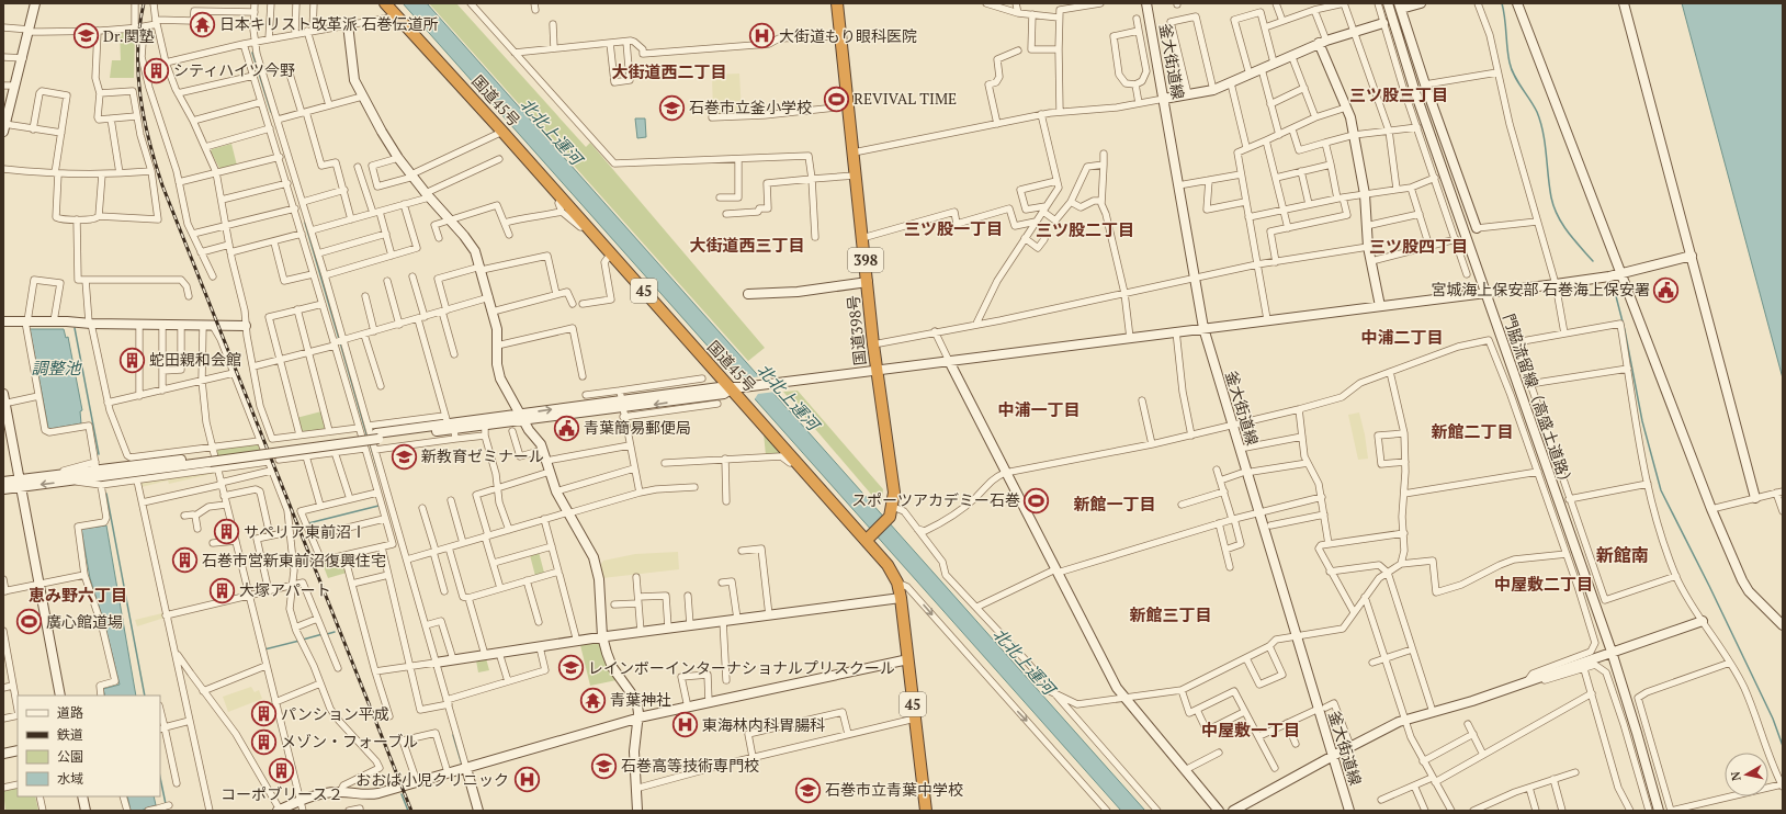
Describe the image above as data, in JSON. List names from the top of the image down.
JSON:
{
  "streets": {
    "highway": [
      "国道45号",
      "398",
      "45",
      "国道398号"
    ],
    "street": ["釜大街道線", "門脇流留線（高盛土道路）"]
  },
  "districts": [
    "大街道西二丁目",
    "三ツ股三丁目",
    "三ツ股一丁目",
    "三ツ股二丁目",
    "大街道西三丁目",
    "三ツ股四丁目",
    "中浦二丁目",
    "中浦一丁目",
    "新館二丁目",
    "新館一丁目",
    "新館南",
    "中屋敷二丁目",
    "恵み野六丁目",
    "新館三丁目",
    "中屋敷一丁目"
  ],
  "water": ["北北上運河", "調整池"],
  "places": {
    "temple": ["日本キリスト改革派 石巻伝道所", "青葉神社"],
    "school or university": [
      "Dr.関塾",
      "石巻市立釜小学校",
      "新教育ゼミナール",
      "レインボーインターナショナルプリスクール",
      "石巻高等技術専門校",
      "石巻市立青葉中学校"
    ],
    "hospital": ["大街道もり眼科医院", "東海林内科胃腸科", "おおば小児クリニック"],
    "building": [
      "シティハイツ今野",
      "蛇田親和会館",
      "サペリア東前沼Ⅰ",
      "石巻市営新東前沼復興住宅",
      "大塚アパート",
      "パンション平成",
      "メゾン・フォーブル",
      "コーポブリース２"
    ],
    "sports": ["REVIVAL TIME", "スポーツアカデミー石巻", "廣心館道場"],
    "public building": ["宮城海上保安部 石巻海上保安署", "青葉簡易郵便局"]
  },
  "legend": [
    "道路",
    "鉄道",
    "公園",
    "水域"
  ],
  "north": "left"
}
